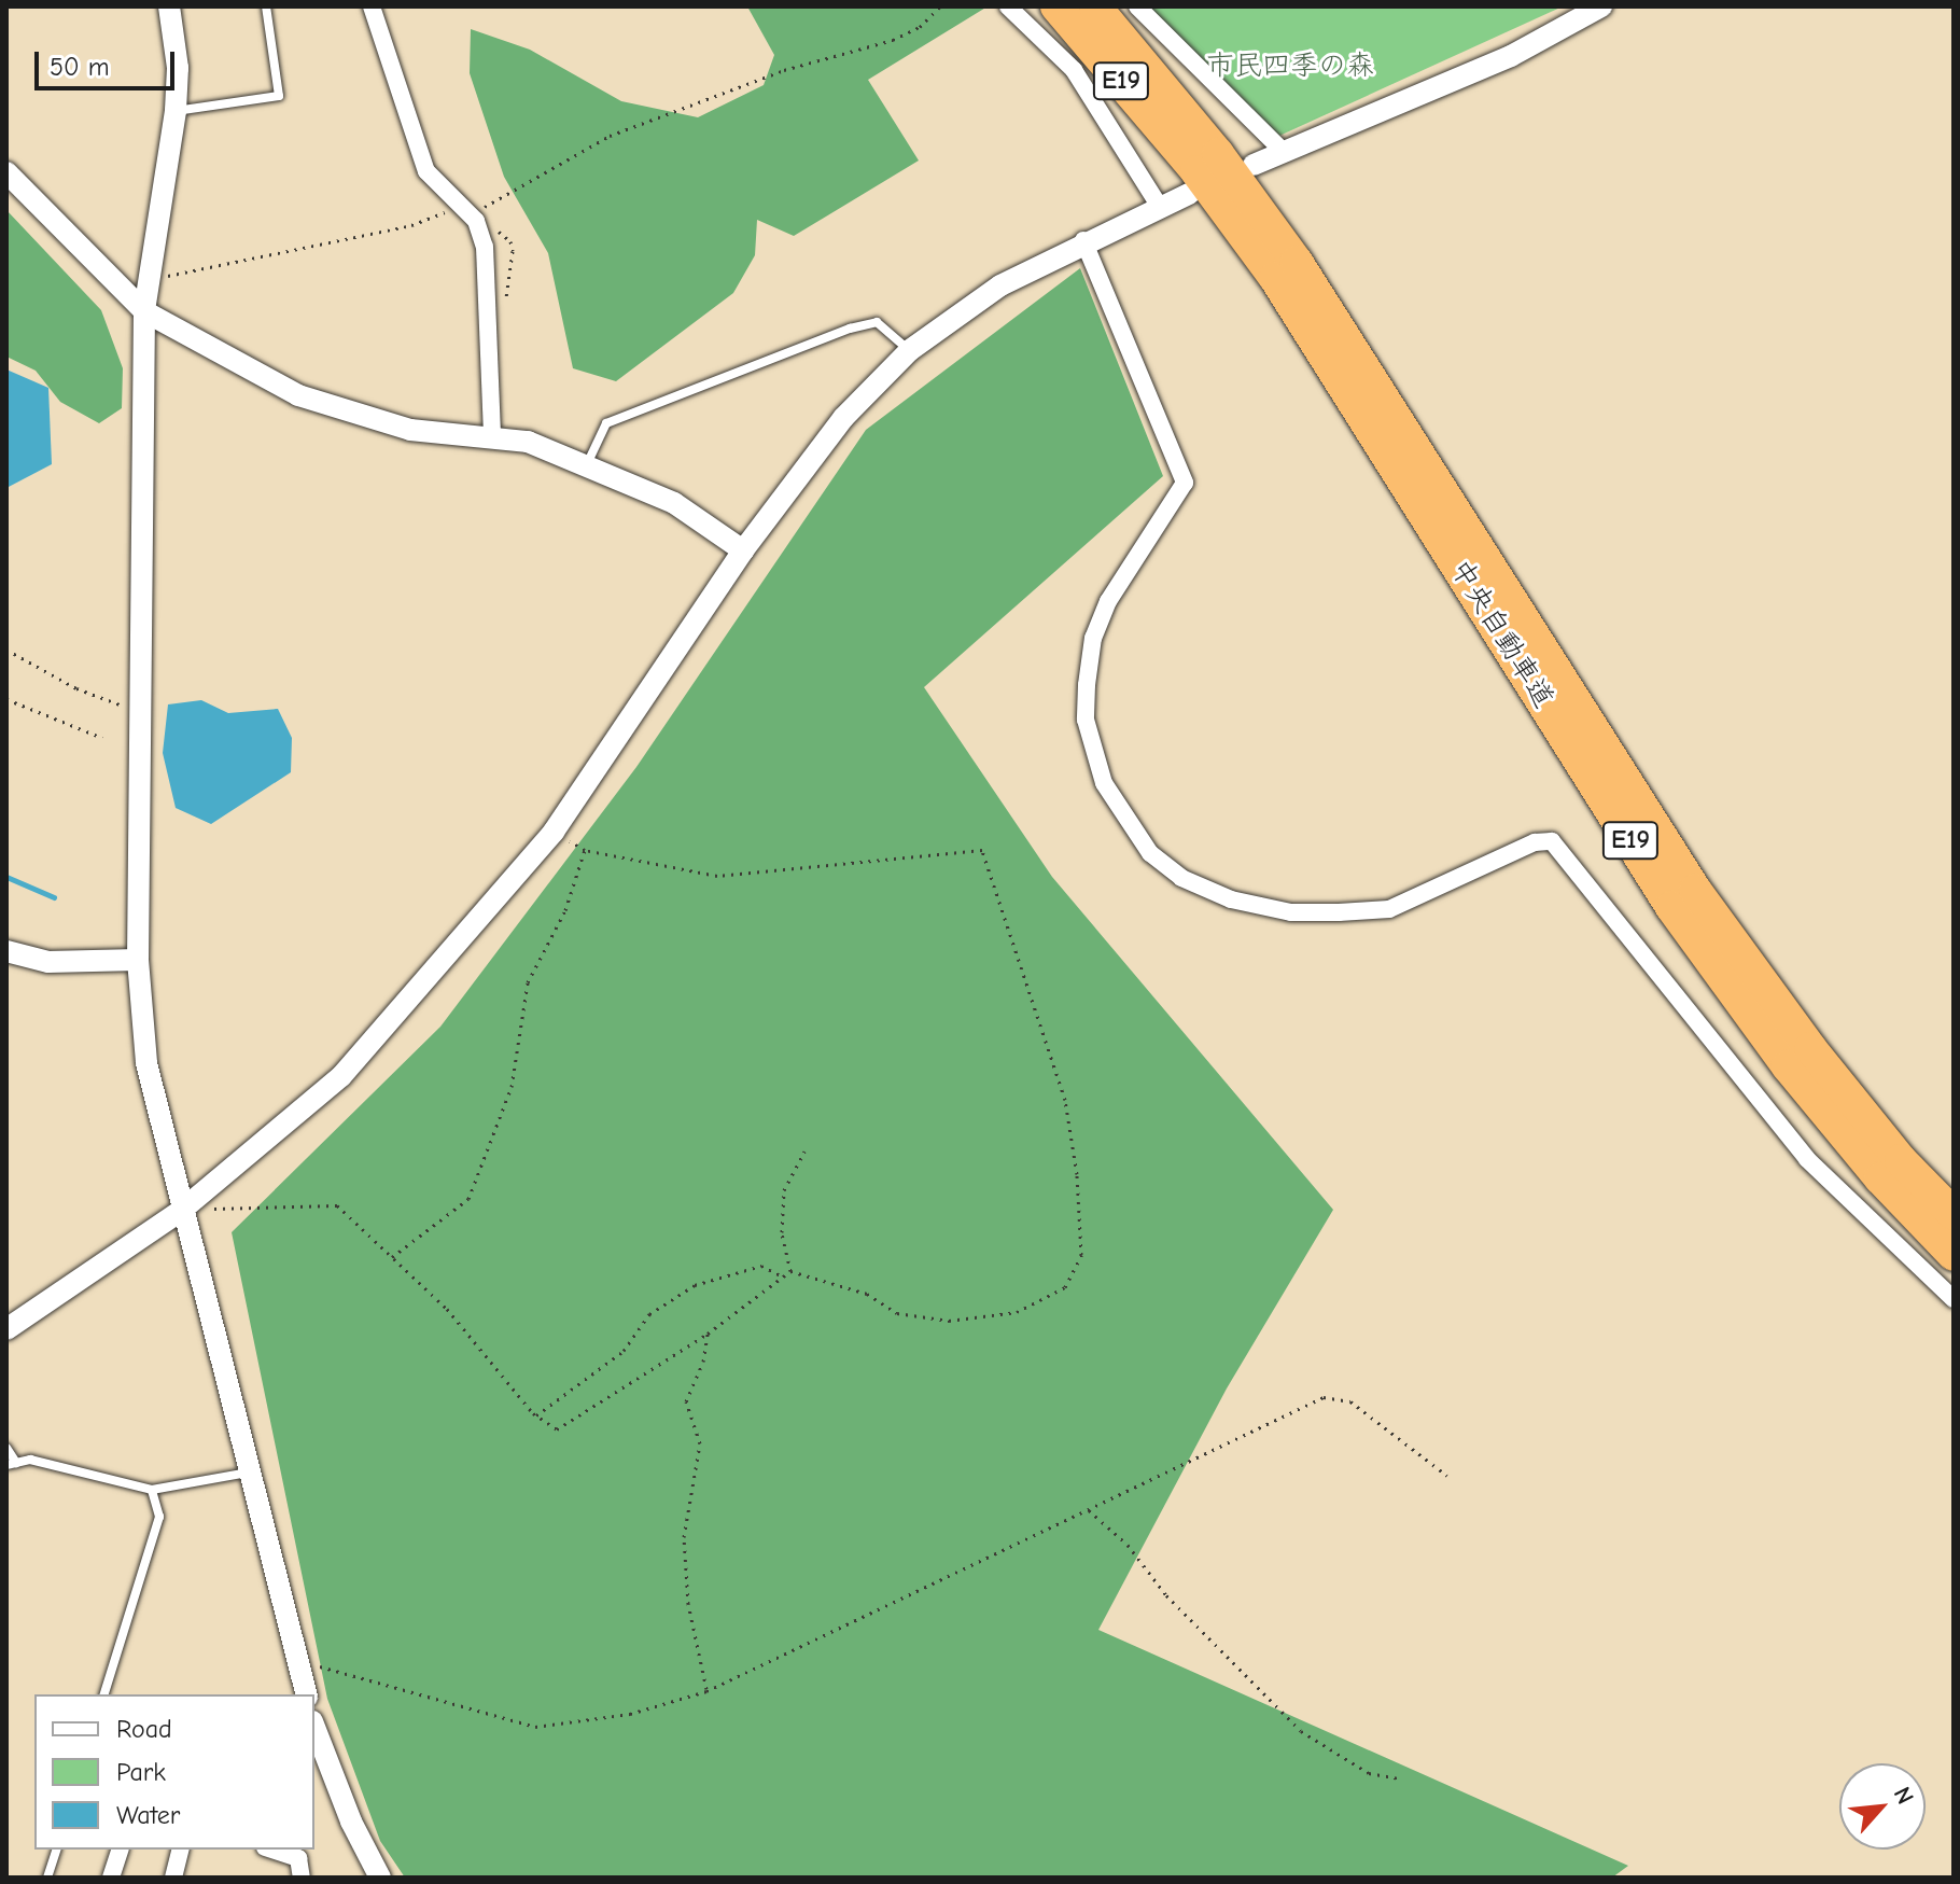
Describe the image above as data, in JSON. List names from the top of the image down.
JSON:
{
  "streets": {
    "highway": ["E19", "中央自動車道"]
  },
  "parks": ["市民四季の森"],
  "legend": ["Road", "Park", "Water"],
  "scale_bar": "50 m",
  "north": "top right"
}
